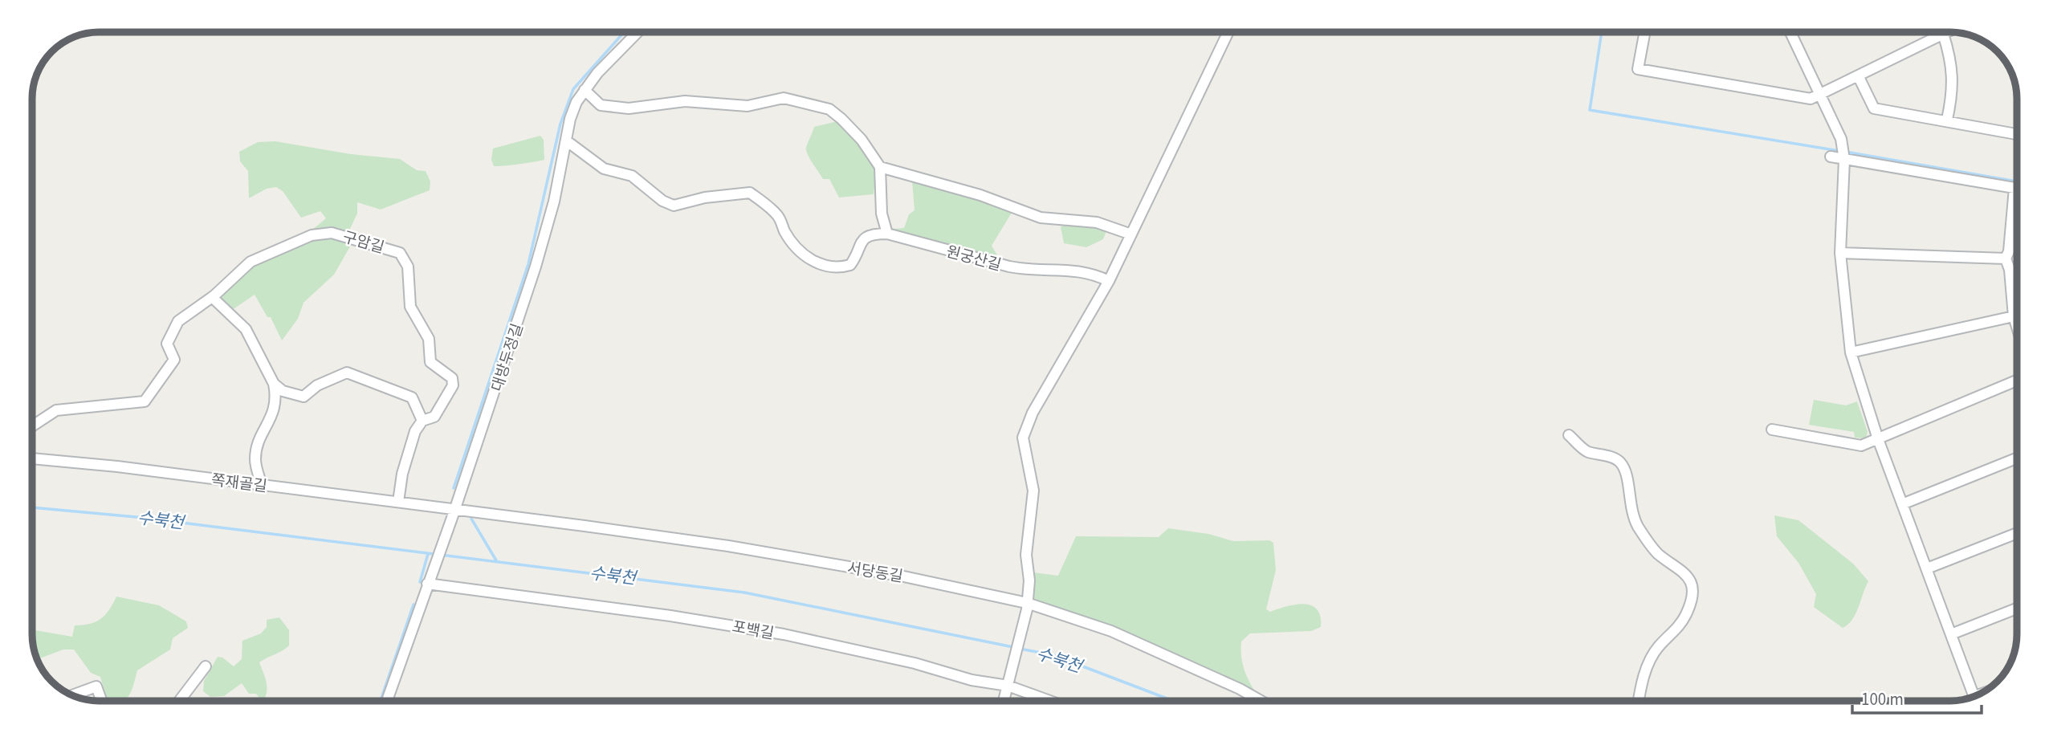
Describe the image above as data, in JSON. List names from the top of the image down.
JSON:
{
  "streets": {
    "street": [
      "구암길",
      "원궁산길",
      "대방두정길",
      "쪽재골길",
      "서당동길",
      "포백길"
    ]
  },
  "crossings": [
    ["구암길", "쪽재골길"],
    ["대방두정길", "쪽재골길"],
    ["대방두정길", "서당동길"],
    ["대방두정길", "포백길"],
    ["쪽재골길", "서당동길"]
  ],
  "water": ["수북천"],
  "scale_bar": "100 m"
}
